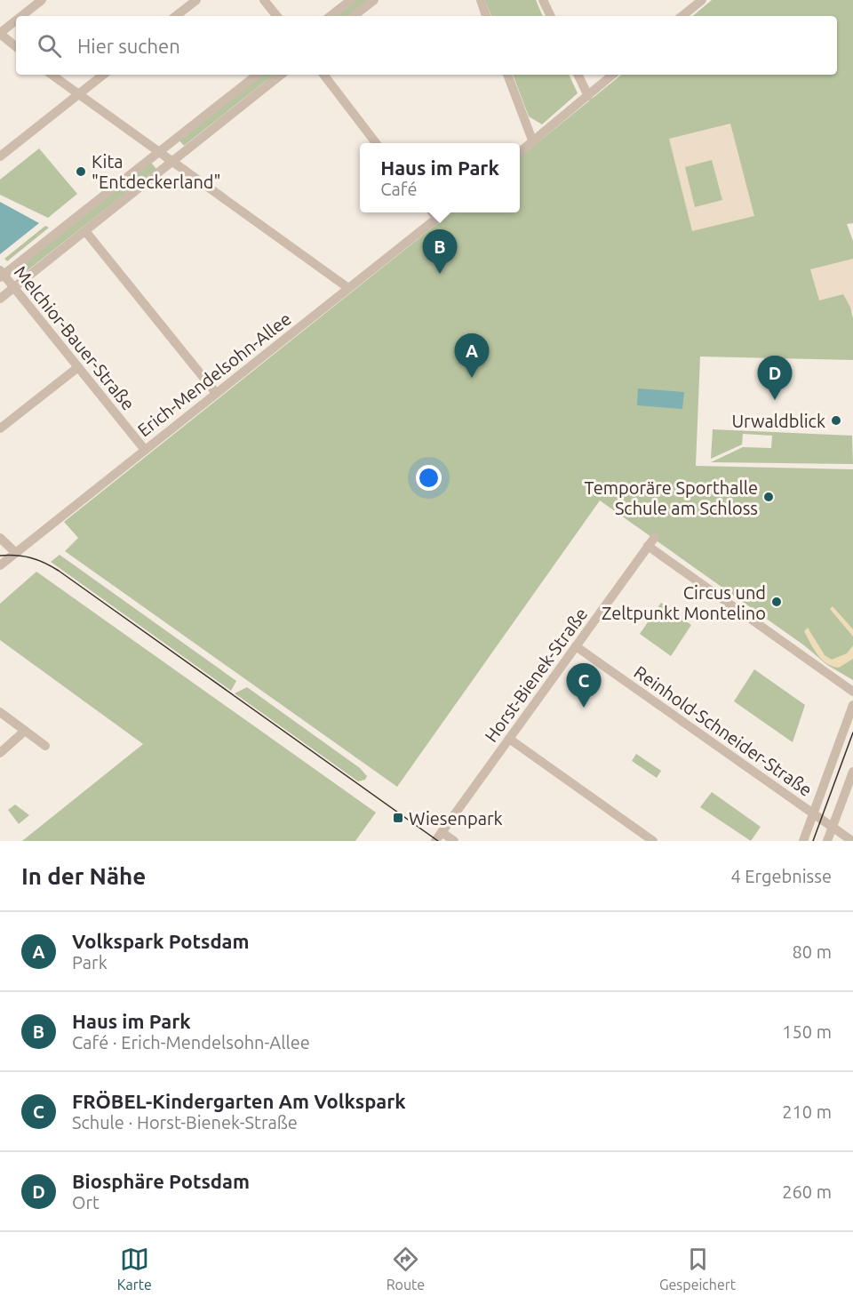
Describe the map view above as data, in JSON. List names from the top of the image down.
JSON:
{
  "streets": {
    "street": [
      "Melchior-Bauer-Straße",
      "Erich-Mendelsohn-Allee",
      "Horst-Bienek-Straße",
      "Reinhold-Schneider-Straße"
    ]
  },
  "crossings": [
    ["Melchior-Bauer-Straße", "Erich-Mendelsohn-Allee"],
    ["Horst-Bienek-Straße", "Reinhold-Schneider-Straße"]
  ],
  "places": {
    "other": [
      "Kita \"Entdeckerland\"",
      "Urwaldblick",
      "Temporäre Sporthalle Schule am Schloss",
      "Circus und Zeltpunkt Montelino"
    ],
    "transit": ["Wiesenpark"]
  },
  "page": {
    "search": "Hier suchen",
    "popup": ["Haus im Park", "Café"],
    "pins": [
      "B",
      "A",
      "D",
      "C"
    ],
    "heading": ["In der Nähe", "4 Ergebnisse"],
    "list": [
      {
        "mark": "A",
        "name": "Volkspark Potsdam",
        "note": "Park",
        "value": "80 m"
      },
      {
        "mark": "B",
        "name": "Haus im Park",
        "note": "Café · Erich-Mendelsohn-Allee",
        "value": "150 m"
      },
      {
        "mark": "C",
        "name": "FRÖBEL-Kindergarten Am Volkspark",
        "note": "Schule · Horst-Bienek-Straße",
        "value": "210 m"
      },
      {
        "mark": "D",
        "name": "Biosphäre Potsdam",
        "note": "Ort",
        "value": "260 m"
      }
    ],
    "nav": ["Karte", "Route", "Gespeichert"]
  }
}
